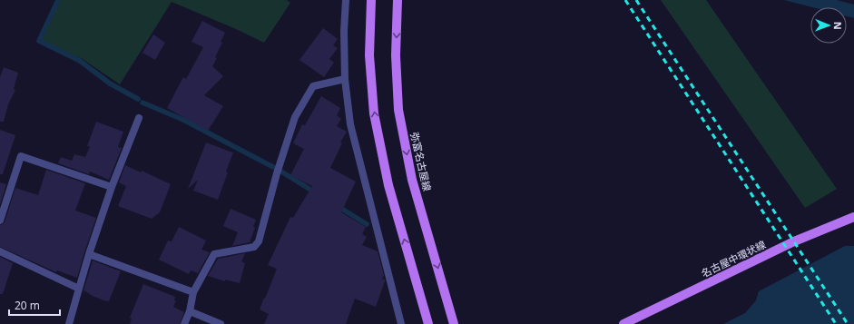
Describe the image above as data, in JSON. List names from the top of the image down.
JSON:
{
  "streets": {
    "main road": ["弥富名古屋線", "名古屋中環状線"]
  },
  "scale_bar": "20 m",
  "north": "right"
}
